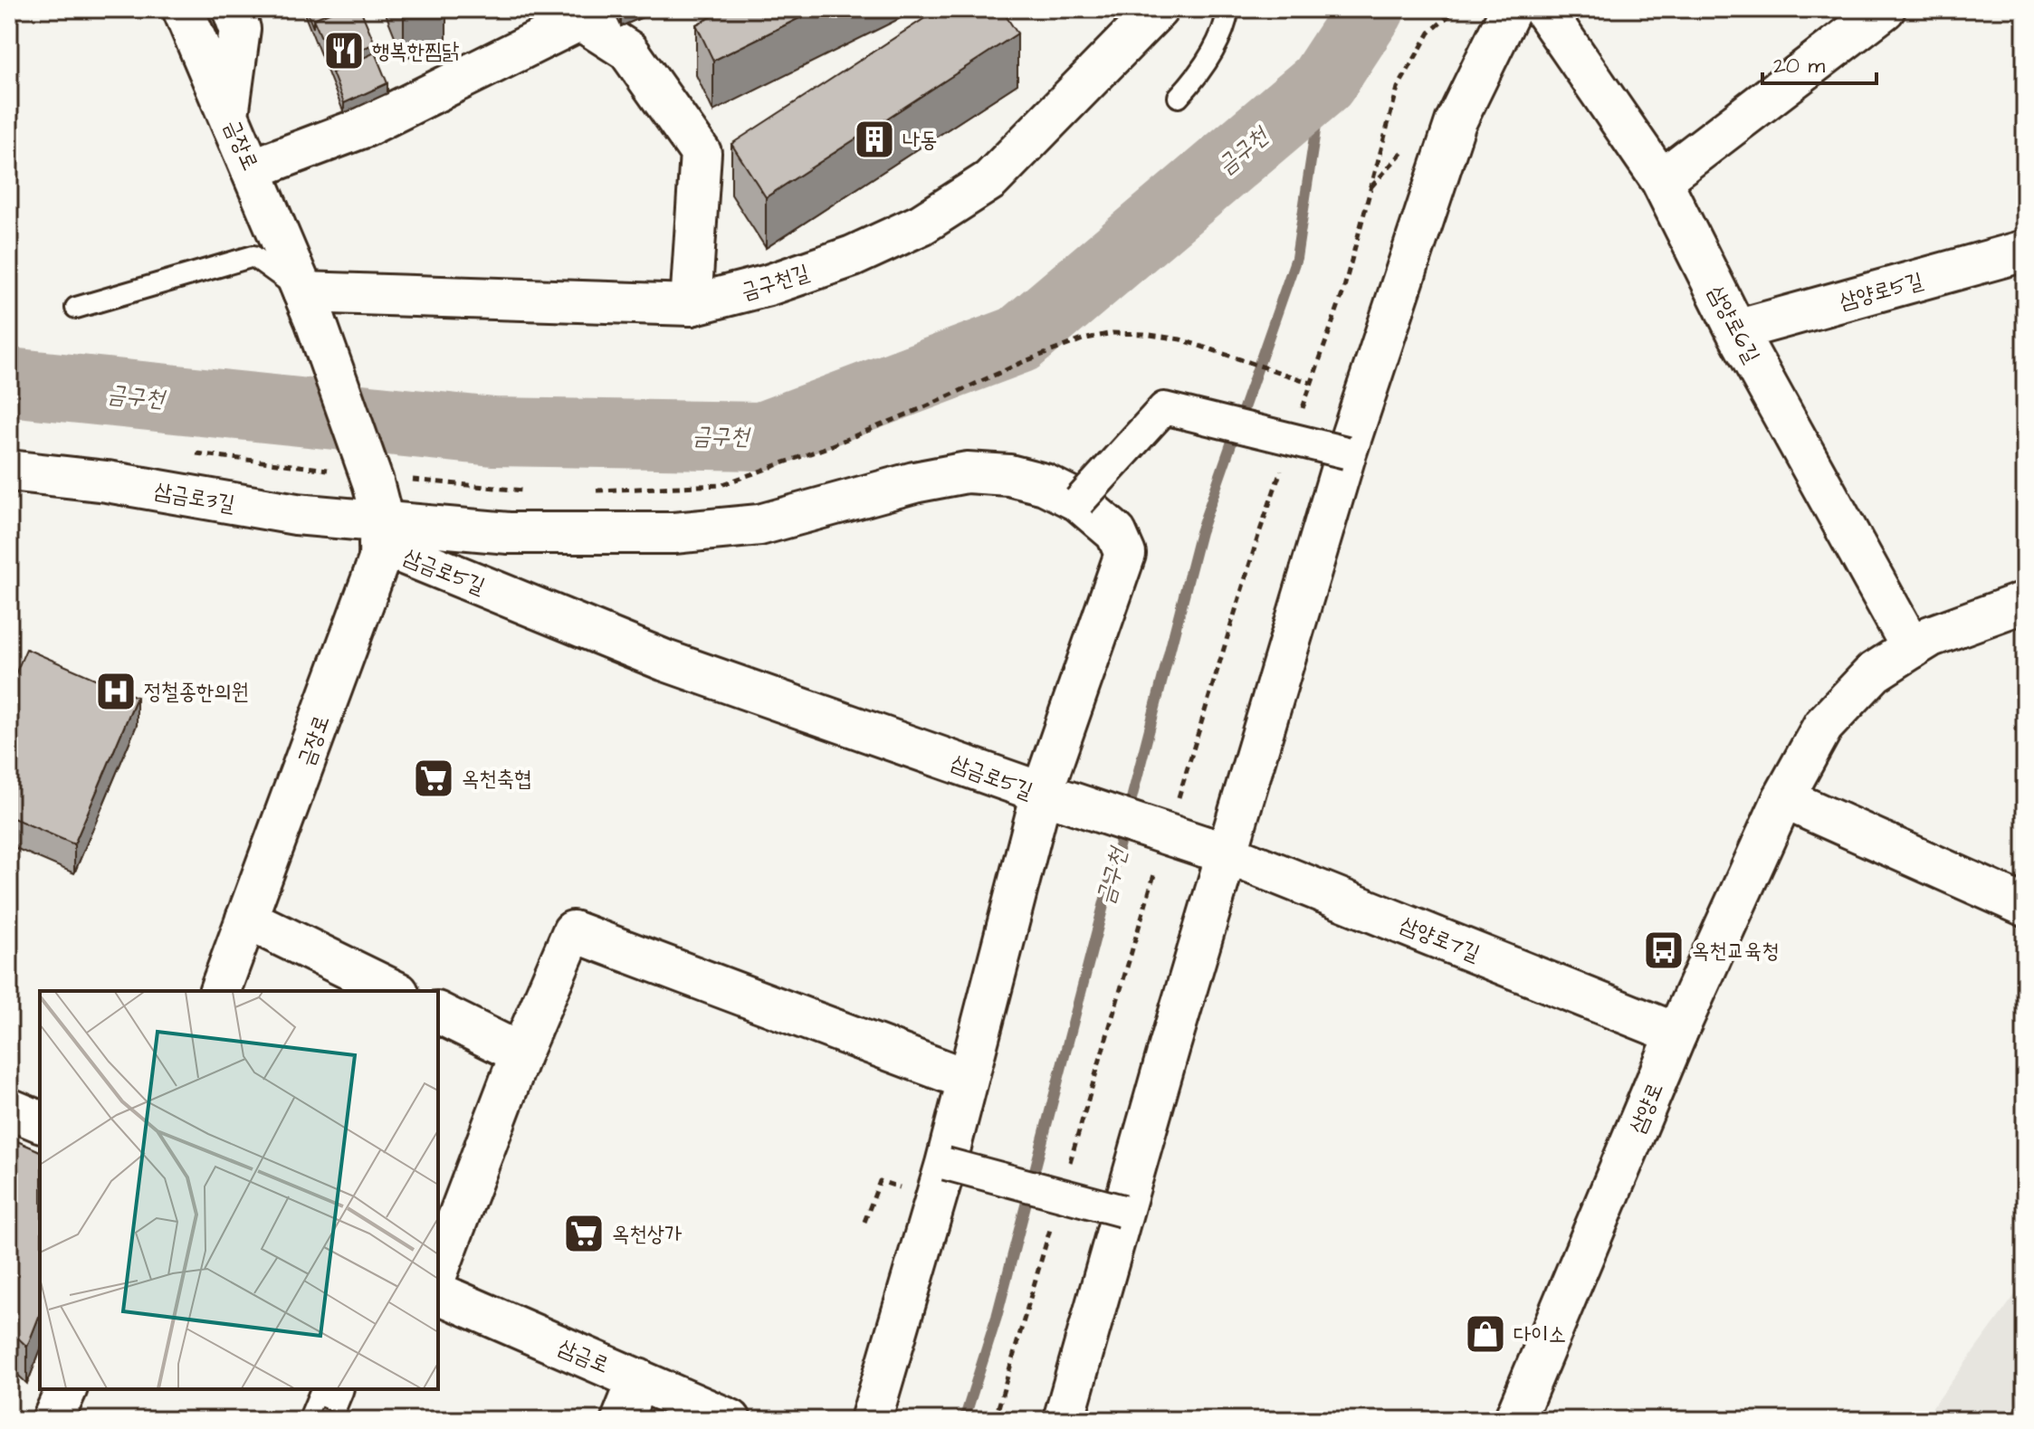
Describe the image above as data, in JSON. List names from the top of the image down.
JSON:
{
  "streets": {
    "street": [
      "금장로",
      "금구천길",
      "삼양로5길",
      "삼양로6길",
      "삼금로3길",
      "삼금로5길",
      "삼양로7길",
      "삼양로",
      "삼금로"
    ]
  },
  "crossings": [
    ["금장로", "금구천길"],
    ["금장로", "삼금로3길"],
    ["금장로", "삼금로5길"],
    ["삼양로5길", "삼양로6길"],
    ["삼양로6길", "삼양로"],
    ["삼금로3길", "삼금로5길"],
    ["삼금로3길", "삼양로7길"],
    ["삼금로5길", "삼양로7길"],
    ["삼양로7길", "삼양로"]
  ],
  "water": ["금구천"],
  "places": {
    "restaurant": ["행복한찜닭"],
    "building": ["나동"],
    "hospital": ["정철종한의원"],
    "supermarket": ["옥천축협", "옥천상가"],
    "bus stop": ["옥천교육청"],
    "shop": ["다이소"]
  },
  "scale_bar": "20 m"
}
